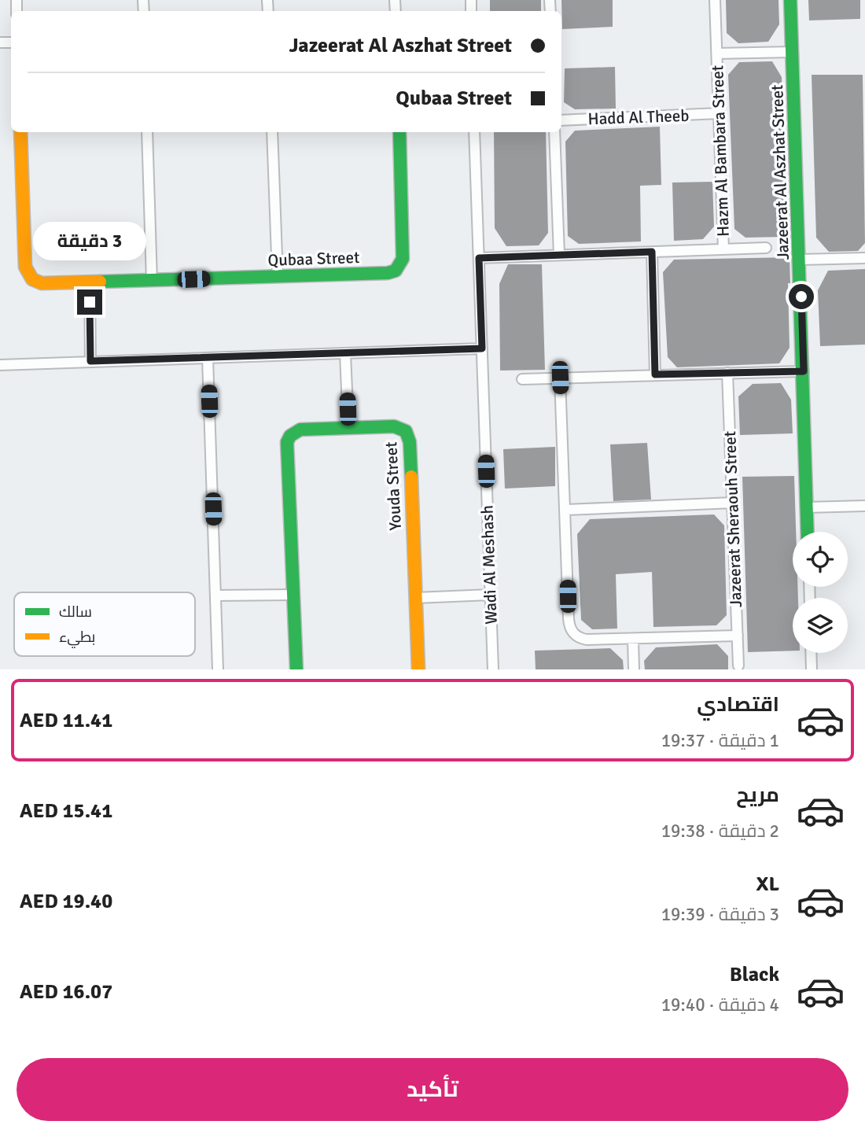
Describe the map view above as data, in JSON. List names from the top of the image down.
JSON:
{
  "streets": {
    "street": [
      "Hadd Al Theeb",
      "Hazm Al Bambara Street",
      "Jazeerat Al Aszhat Street",
      "Qubaa Street",
      "Youda Street",
      "Jazeerat Sheraouh Street",
      "Wadi Al Meshash"
    ]
  },
  "crossings": [
    ["Hadd Al Theeb", "Hazm Al Bambara Street"],
    ["Hazm Al Bambara Street", "Jazeerat Al Aszhat Street"],
    ["Hazm Al Bambara Street", "Wadi Al Meshash"]
  ],
  "legend": ["سالك", "بطيء"],
  "page": {
    "banner": ["Jazeerat Al Aszhat Street", "Qubaa Street"],
    "bubble": "3 دقيقة",
    "list": [
      {
        "name": "اقتصادي",
        "note": "1 دقيقة · 19:37",
        "value": "AED 11.41"
      },
      {
        "name": "مريح",
        "note": "2 دقيقة · 19:38",
        "value": "AED 15.41"
      },
      {
        "name": "XL",
        "note": "3 دقيقة · 19:39",
        "value": "AED 19.40"
      },
      {
        "name": "Black",
        "note": "4 دقيقة · 19:40",
        "value": "AED 16.07"
      }
    ],
    "buttons": "تأكيد"
  }
}
